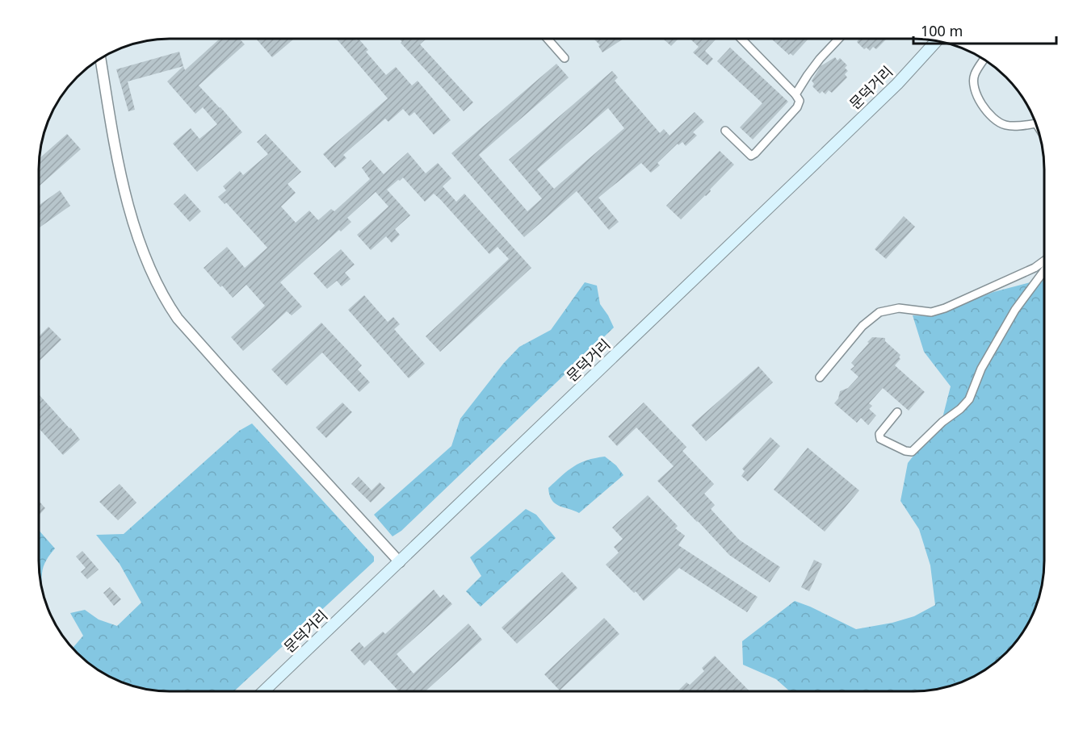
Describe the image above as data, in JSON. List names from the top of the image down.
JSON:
{
  "streets": {
    "main road": ["문덕거리"]
  },
  "scale_bar": "100 m"
}
